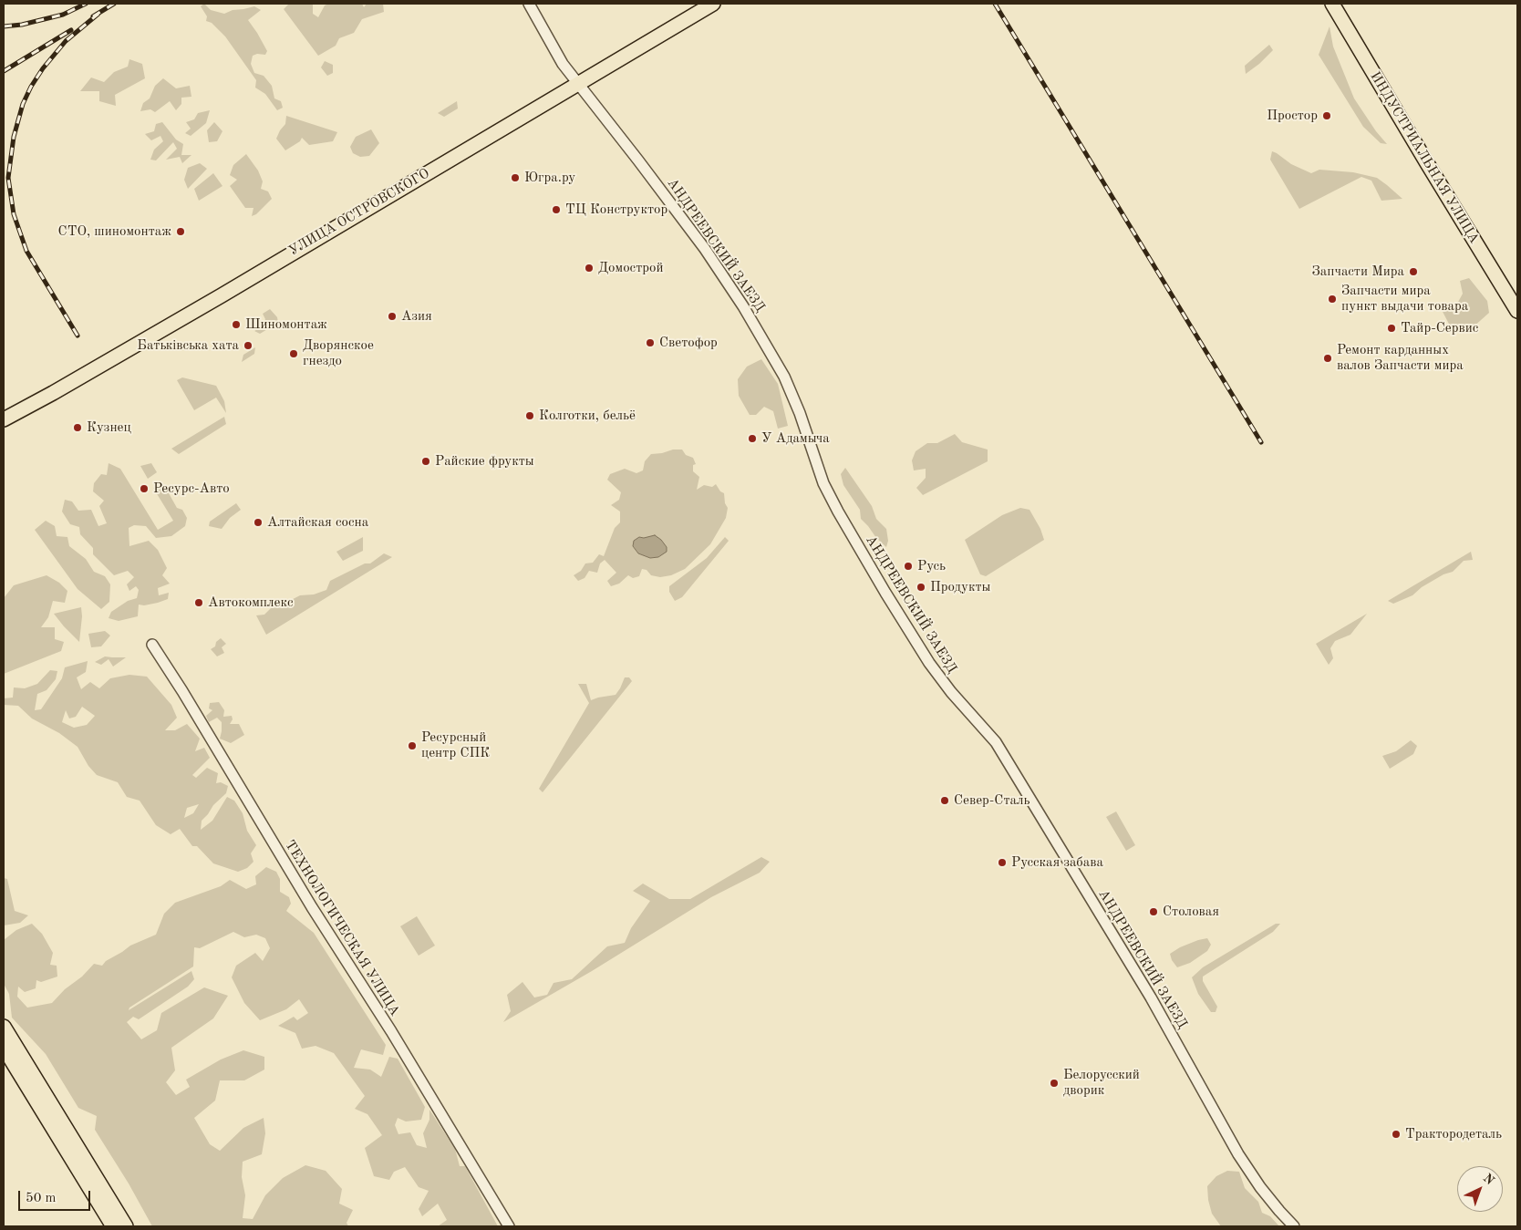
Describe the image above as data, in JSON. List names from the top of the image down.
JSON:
{
  "streets": {
    "main road": ["ИНДУСТРИАЛЬНАЯ УЛИЦА", "УЛИЦА ОСТРОВСКОГО"],
    "street": ["АНДРЕЕВСКИЙ ЗАЕЗД", "ТЕХНОЛОГИЧЕСКАЯ УЛИЦА"]
  },
  "crossings": [
    ["УЛИЦА ОСТРОВСКОГО", "АНДРЕЕВСКИЙ ЗАЕЗД"]
  ],
  "places": [
    "Простор",
    "Югра.ру",
    "ТЦ Конструктор",
    "СТО, шиномонтаж",
    "Домострой",
    "Запчасти Мира",
    "Запчасти мира пункт выдачи товара",
    "Азия",
    "Шиномонтаж",
    "Тайр-Сервис",
    "Светофор",
    "Батькiвська хата",
    "Дворянское гнездо",
    "Ремонт карданных валов Запчасти мира",
    "Колготки, бельё",
    "Кузнец",
    "У Адамыча",
    "Райские фрукты",
    "Ресурс-Авто",
    "Алтайская сосна",
    "Русь",
    "Продукты",
    "Автокомплекс",
    "Ресурсный центр СПК",
    "Север-Сталь",
    "Русская забава",
    "Столовая",
    "Белорусский дворик",
    "Трактородеталь"
  ],
  "scale_bar": "50 m",
  "north": "top right"
}
